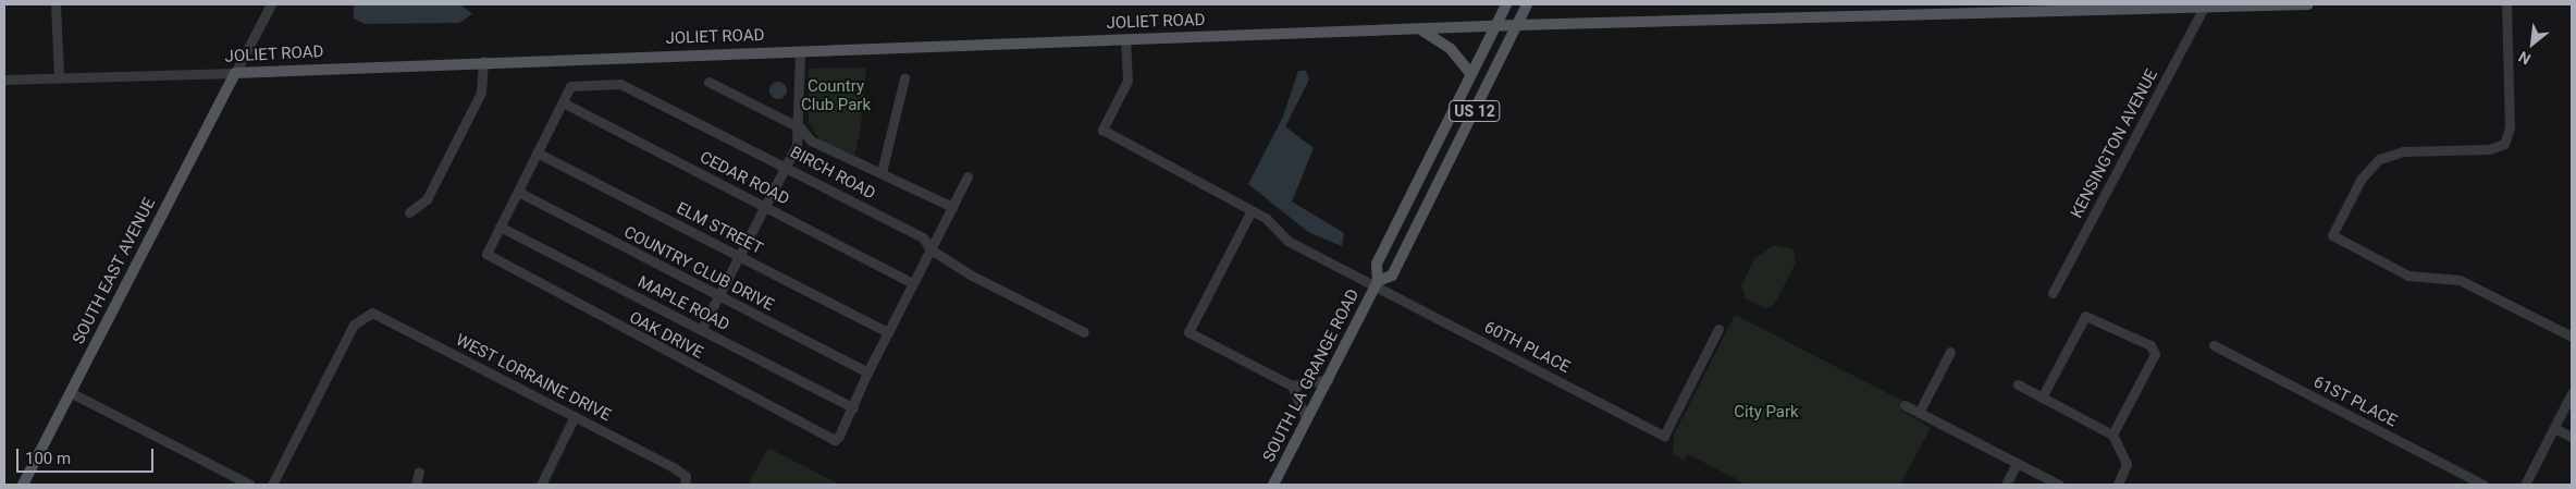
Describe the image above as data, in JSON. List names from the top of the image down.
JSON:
{
  "streets": {
    "main road": [
      "JOLIET ROAD",
      "US 12",
      "SOUTH EAST AVENUE",
      "SOUTH LA GRANGE ROAD"
    ],
    "street": [
      "KENSINGTON AVENUE",
      "BIRCH ROAD",
      "CEDAR ROAD",
      "ELM STREET",
      "COUNTRY CLUB DRIVE",
      "MAPLE ROAD",
      "OAK DRIVE",
      "60TH PLACE",
      "WEST LORRAINE DRIVE",
      "61ST PLACE"
    ]
  },
  "crossings": [
    ["JOLIET ROAD", "KENSINGTON AVENUE"],
    ["JOLIET ROAD", "SOUTH EAST AVENUE"],
    ["JOLIET ROAD", "60TH PLACE"],
    ["JOLIET ROAD", "SOUTH LA GRANGE ROAD"],
    ["BIRCH ROAD", "CEDAR ROAD"],
    ["MAPLE ROAD", "OAK DRIVE"],
    ["60TH PLACE", "SOUTH LA GRANGE ROAD"]
  ],
  "parks": ["Country Club Park", "City Park"],
  "scale_bar": "100 m",
  "north": "bottom left"
}
